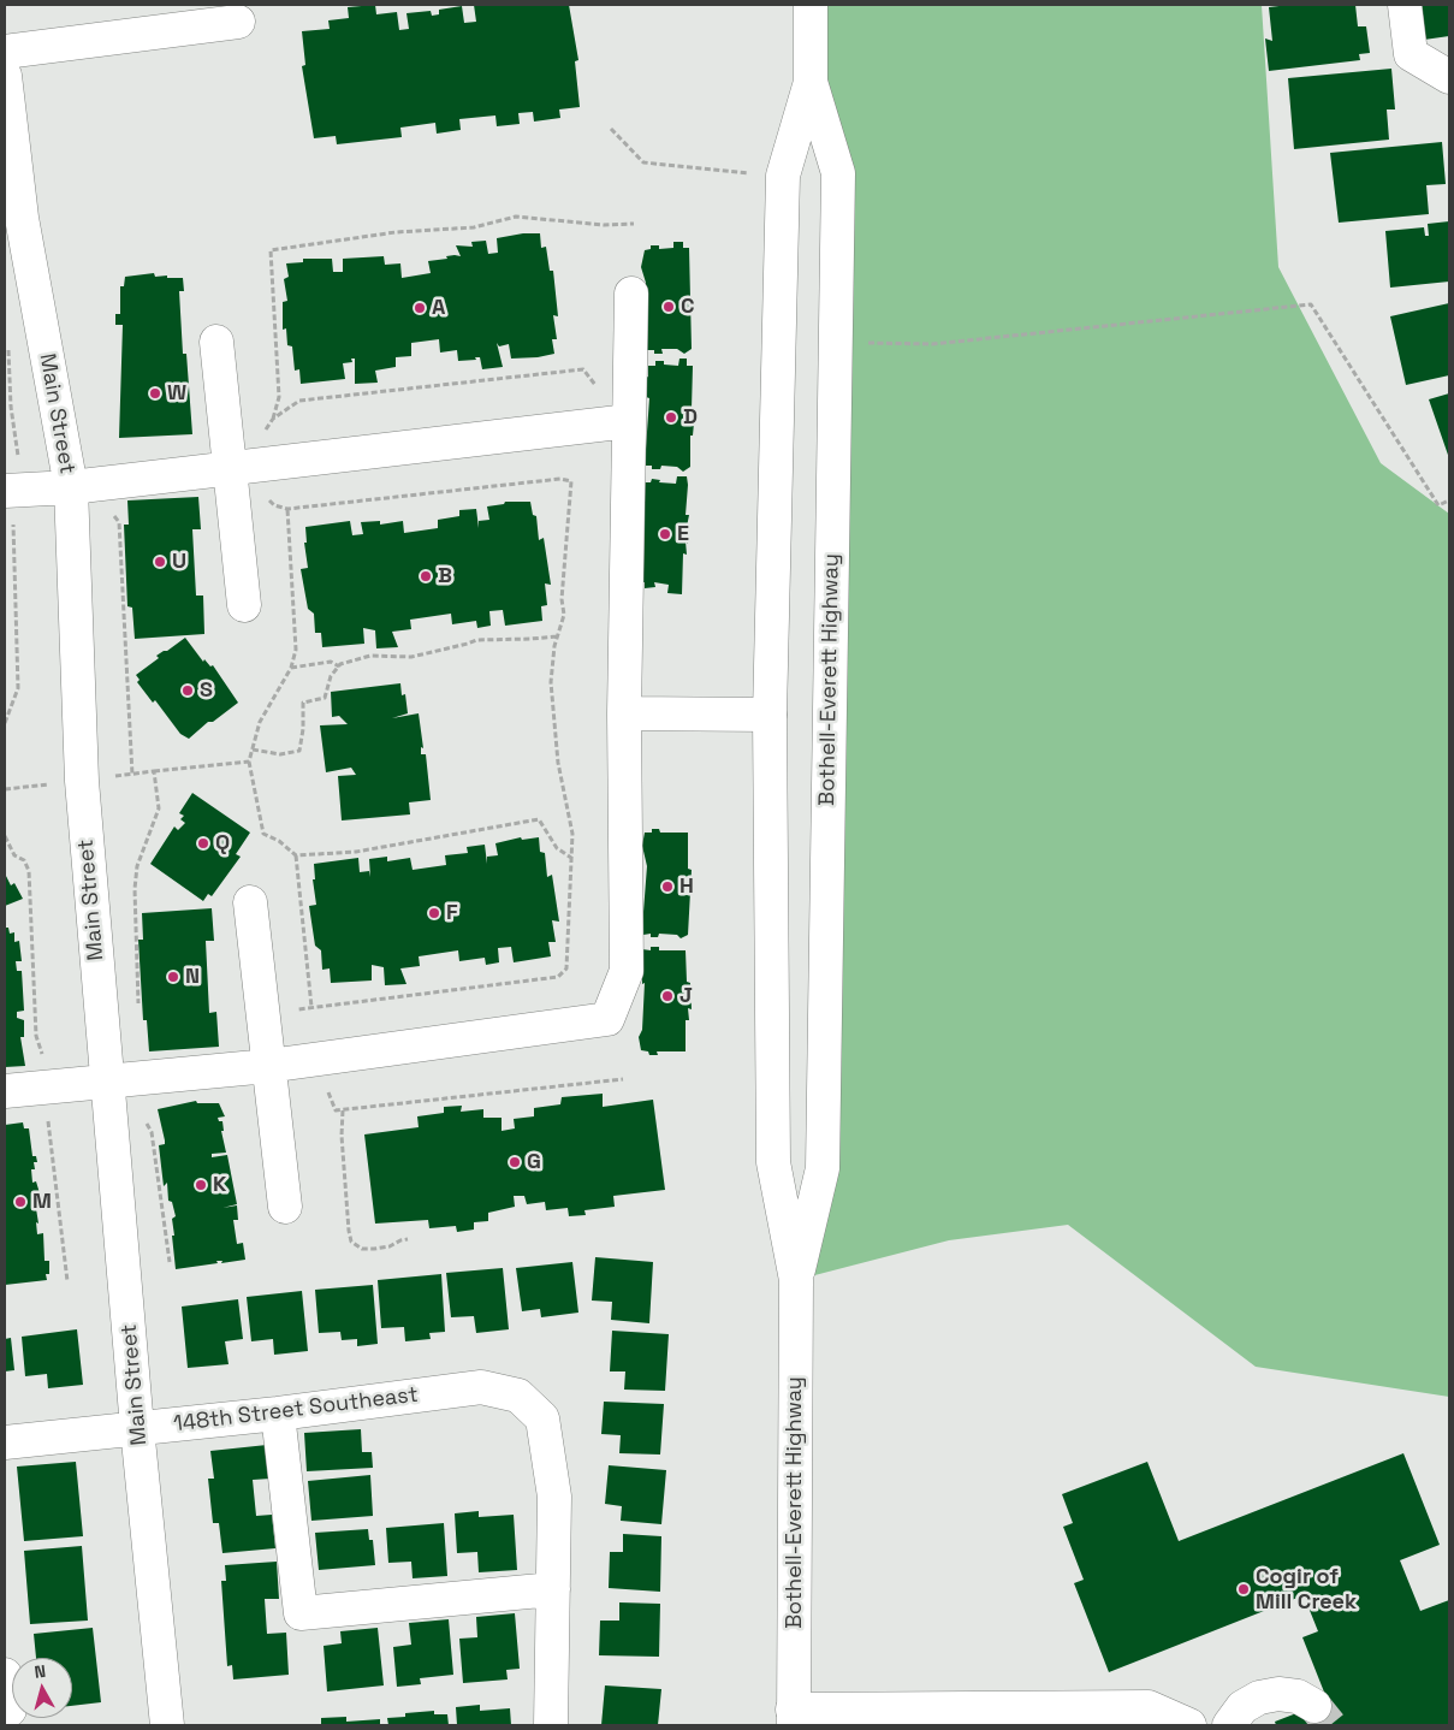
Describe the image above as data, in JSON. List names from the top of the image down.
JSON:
{
  "streets": {
    "main road": ["Main Street", "Bothell-Everett Highway", "148th Street Southeast"]
  },
  "crossings": [
    ["Main Street", "148th Street Southeast"]
  ],
  "places": [
    "C",
    "A",
    "W",
    "D",
    "E",
    "U",
    "B",
    "S",
    "Q",
    "H",
    "F",
    "N",
    "J",
    "G",
    "K",
    "M",
    "Cogir of Mill Creek"
  ],
  "north": "top"
}
